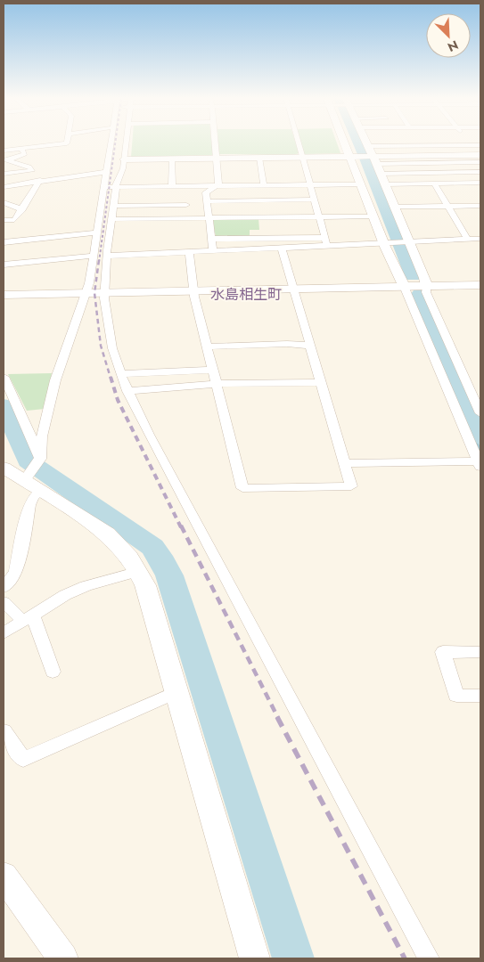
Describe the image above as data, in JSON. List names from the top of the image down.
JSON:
{
  "districts": ["水島相生町"],
  "north": "bottom right"
}
